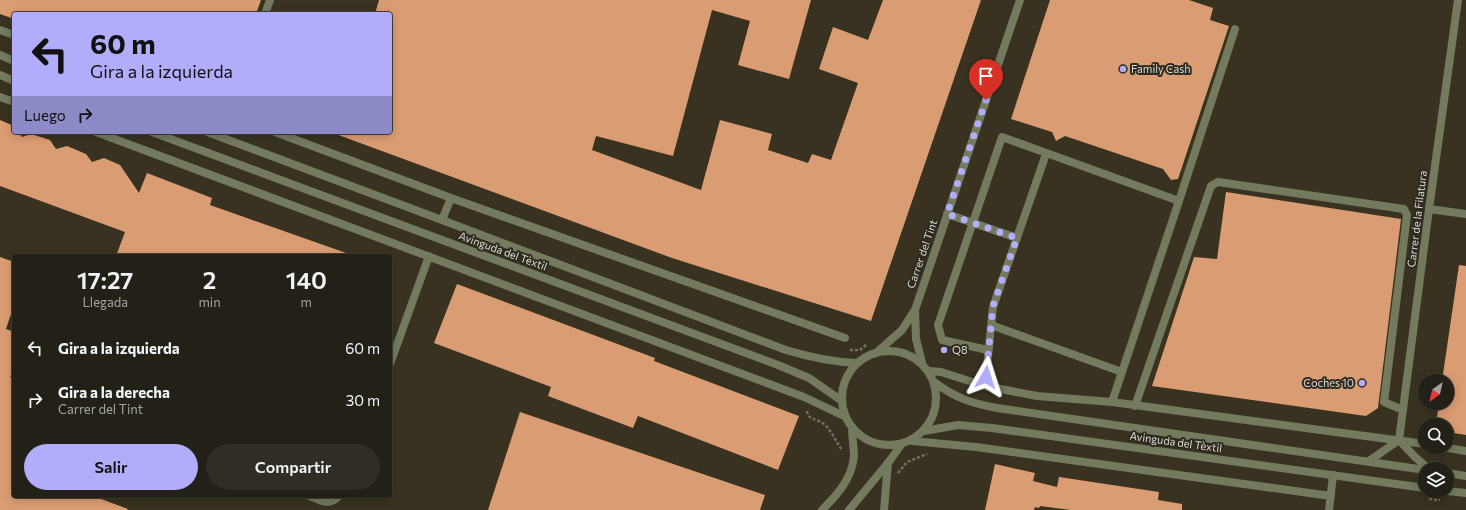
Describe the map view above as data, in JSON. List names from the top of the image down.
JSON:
{
  "streets": {
    "street": ["Carrer de la Filatura", "Avinguda del Tèxtil", "Carrer del Tint"]
  },
  "places": ["Family Cash", "Q8", "Coches 10"],
  "north": "bottom left",
  "page": {
    "turn": ["60 m", "Gira a la izquierda"],
    "then": "Luego",
    "eta": [
      "17:27",
      "Llegada",
      "2",
      "min",
      "140",
      "m"
    ],
    "list": [
      {
        "name": "Gira a la izquierda",
        "value": "60 m"
      },
      {
        "name": "Gira a la derecha",
        "note": "Carrer del Tint",
        "value": "30 m"
      }
    ],
    "buttons": ["Salir", "Compartir"]
  }
}
